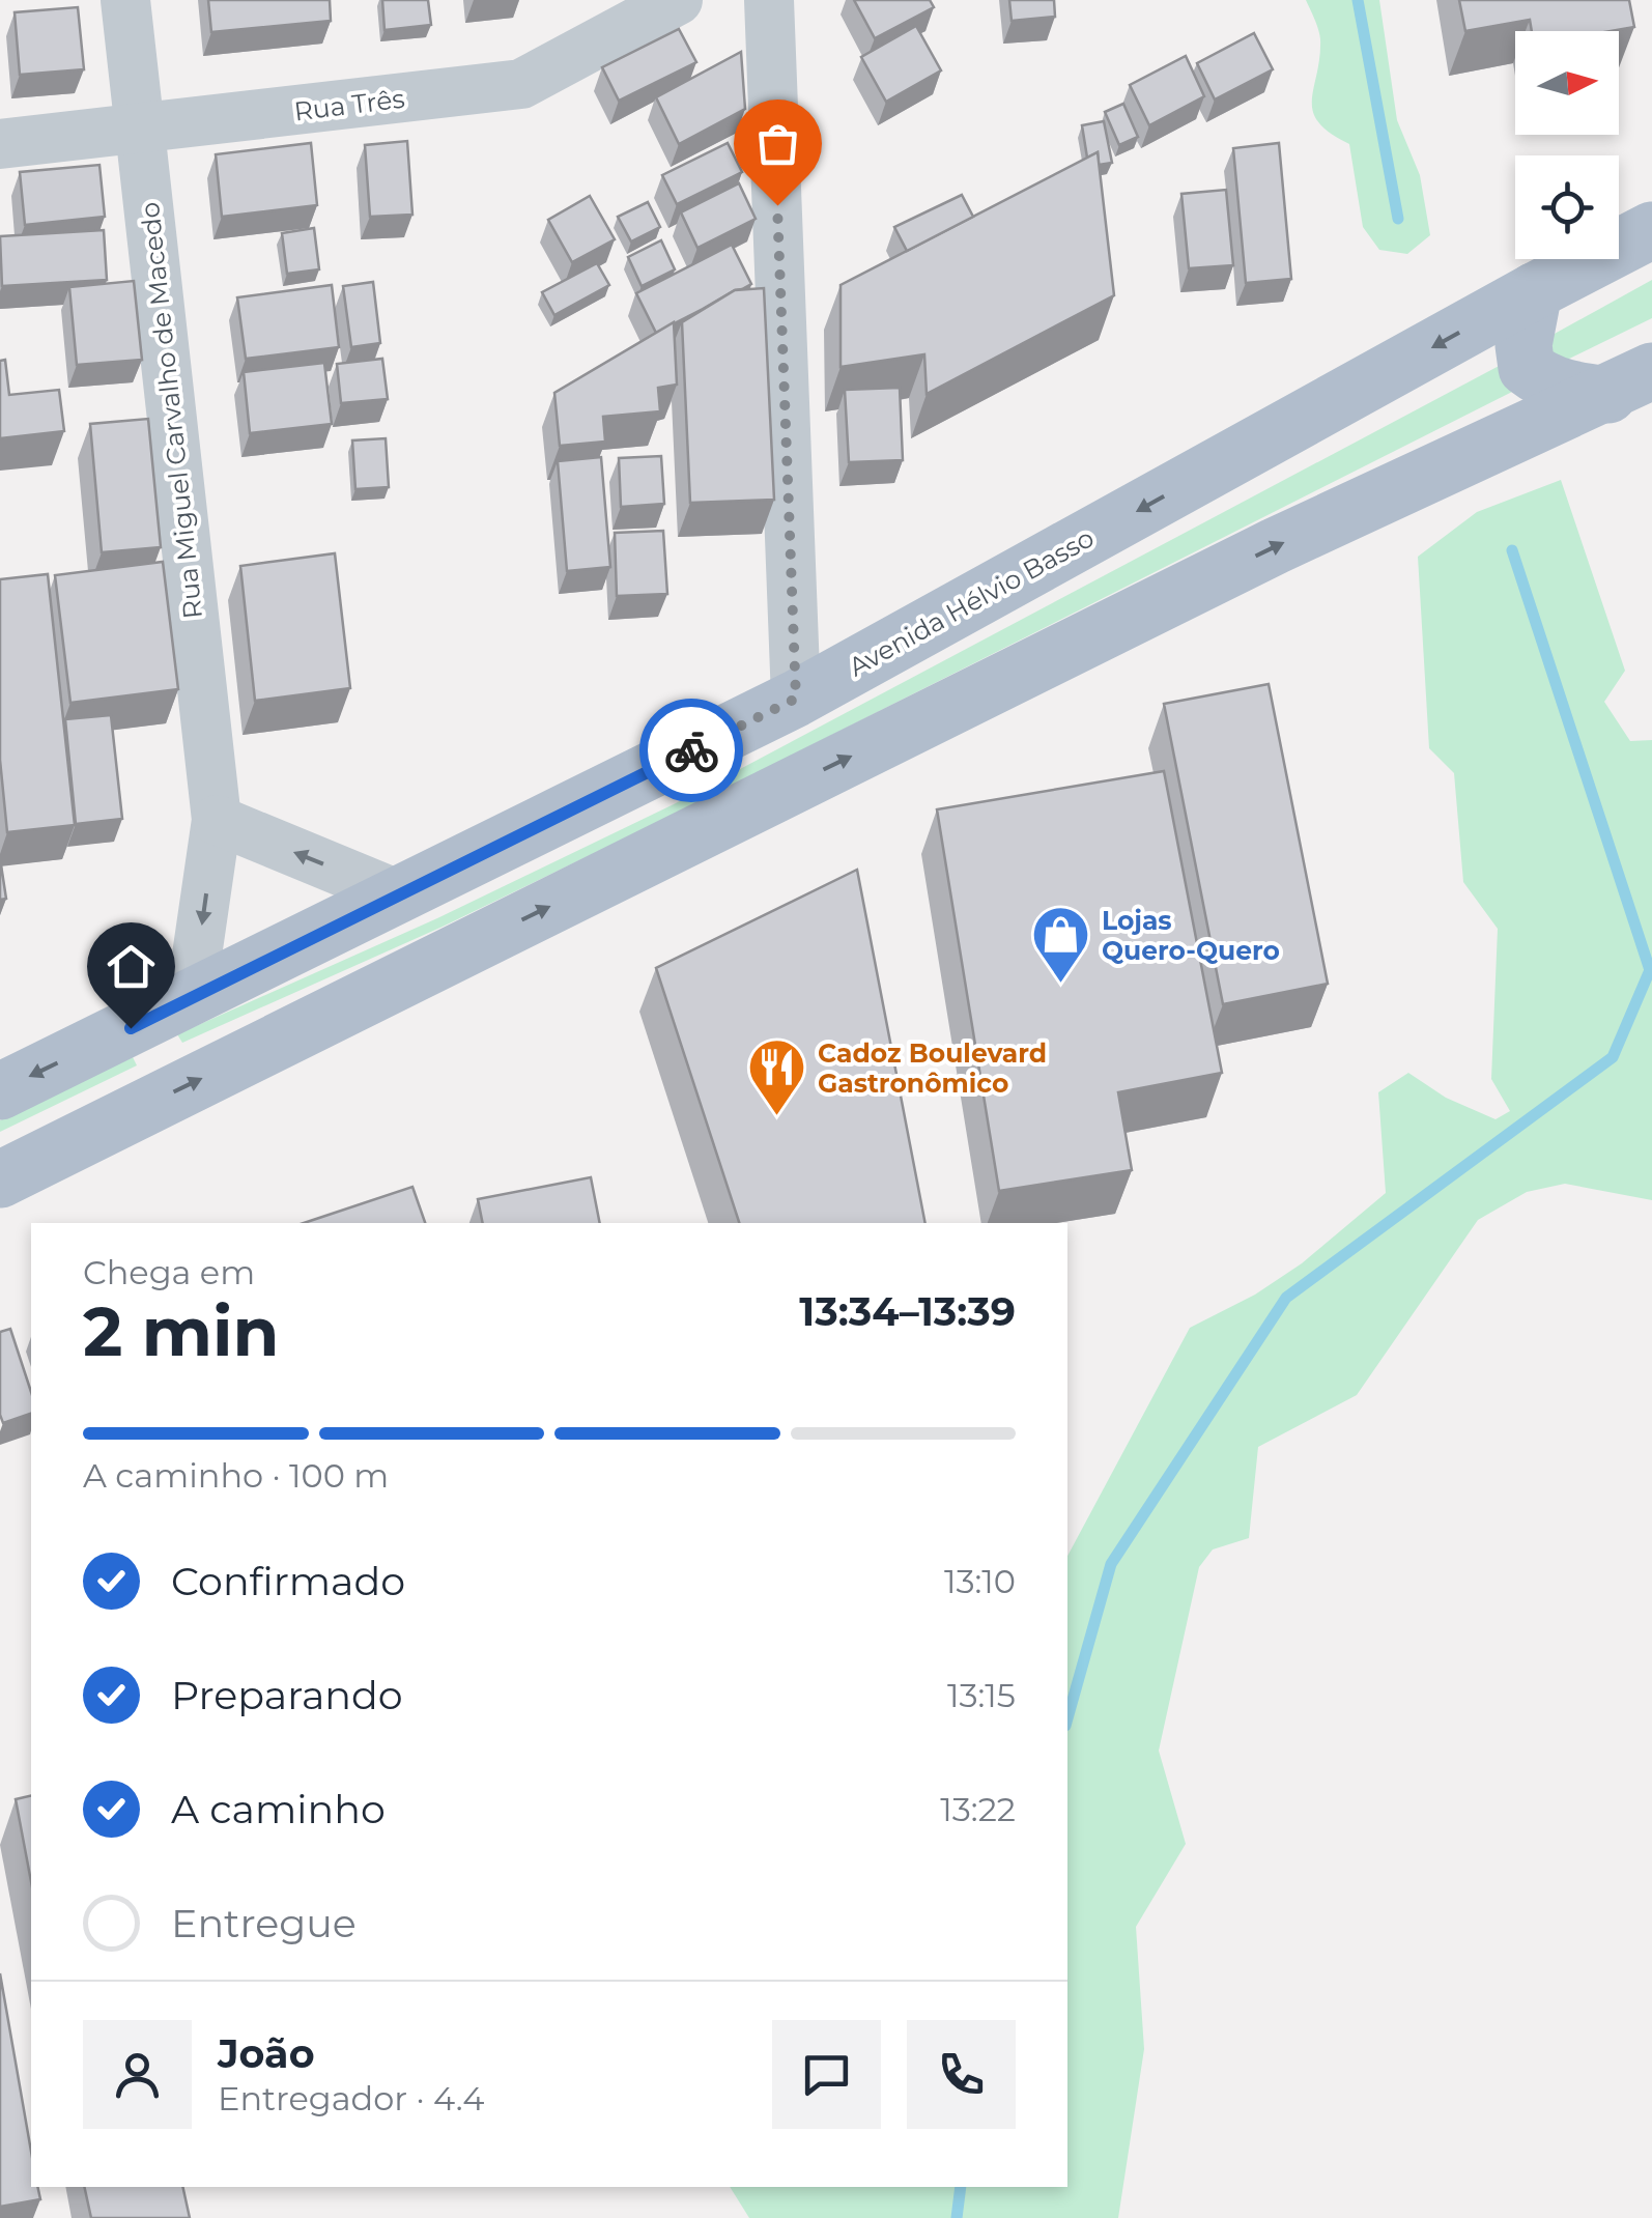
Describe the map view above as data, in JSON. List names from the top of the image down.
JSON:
{
  "streets": {
    "main road": ["Avenida Hélvio Basso"],
    "street": ["Rua Três", "Rua Miguel Carvalho de Macedo"]
  },
  "crossings": [
    ["Rua Três", "Rua Miguel Carvalho de Macedo"],
    ["Rua Miguel Carvalho de Macedo", "Avenida Hélvio Basso"]
  ],
  "places": {
    "shop": ["Lojas Quero-Quero"],
    "restaurant": ["Cadoz Boulevard Gastronômico"]
  },
  "north": "right",
  "page": {
    "heading": ["2 min", "Chega em", "13:34–13:39"],
    "panel": ["João", "Entregador · 4.4"],
    "bar": "A caminho · 100 m",
    "list": [
      ["Confirmado", "13:10"],
      ["Preparando", "13:15"],
      ["A caminho", "13:22"],
      "Entregue"
    ]
  }
}
